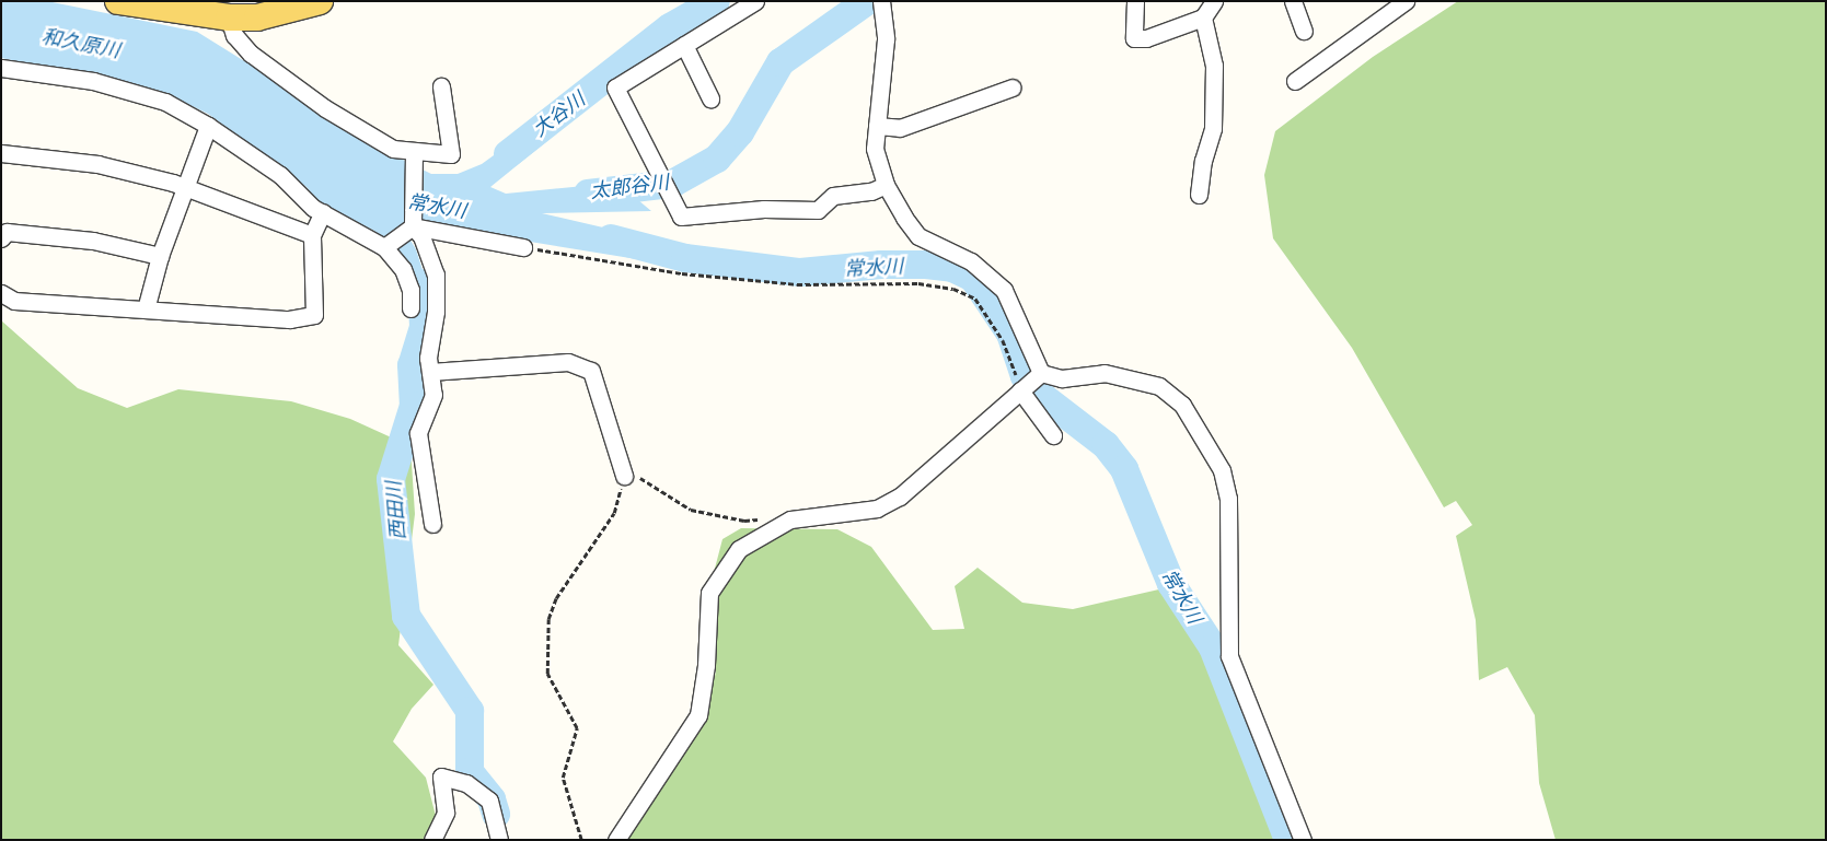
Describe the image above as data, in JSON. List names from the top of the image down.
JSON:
{
  "water": [
    "和久原川",
    "大谷川",
    "太郎谷川",
    "常水川",
    "西田川"
  ]
}
